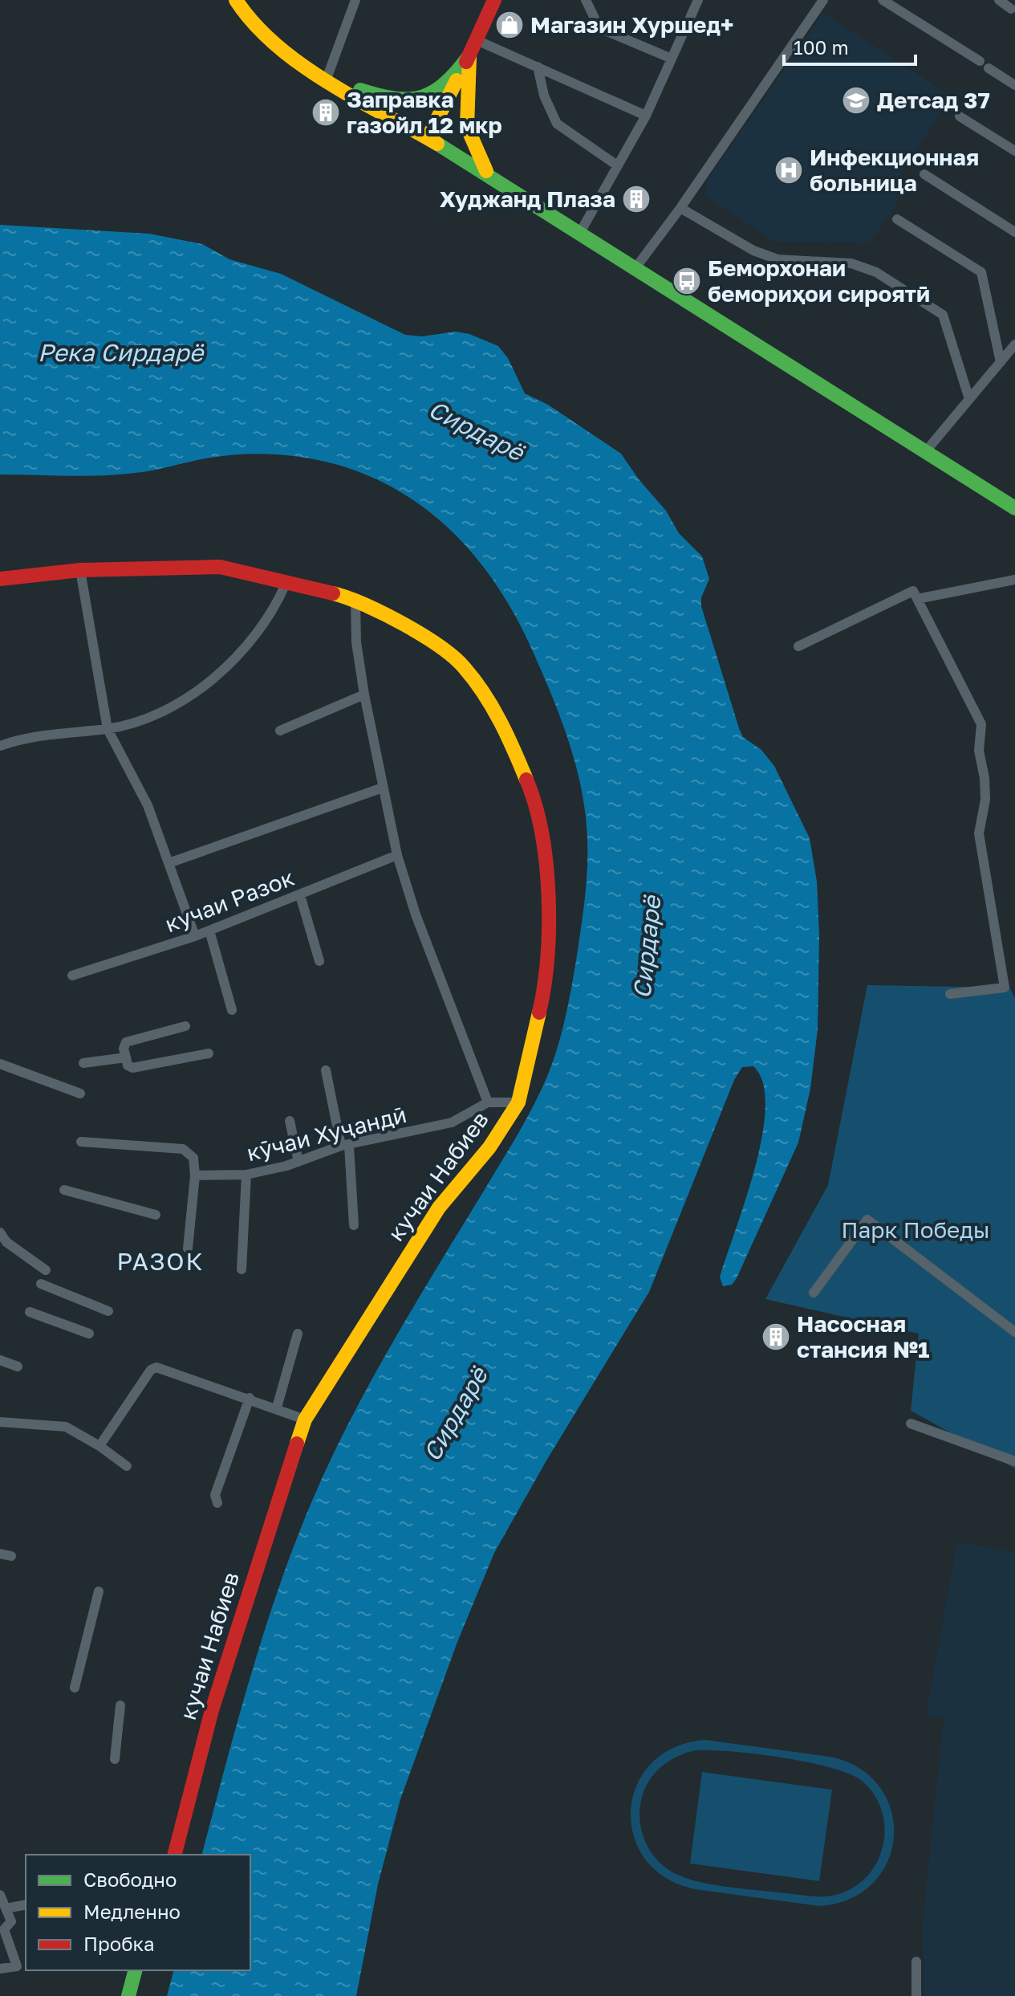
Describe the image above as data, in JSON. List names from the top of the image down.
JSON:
{
  "streets": {
    "main road": ["кучаи Набиев"],
    "street": ["кучаи Разок", "кӯчаи Хуҷандӣ"]
  },
  "crossings": [
    ["кучаи Разок", "кучаи Набиев"],
    ["кӯчаи Хуҷандӣ", "кучаи Набиев"]
  ],
  "districts": ["РАЗОК"],
  "water": ["Река Сирдарё", "Сирдарё"],
  "parks": ["Парк Победы"],
  "places": {
    "shop": ["Магазин Хуршед+"],
    "school or university": ["Детсад 37"],
    "building": ["Заправка газойл 12 мкр", "Худжанд Плаза", "Насосная стансия №1"],
    "hospital": ["Инфекционная больница"],
    "bus stop": ["Беморхонаи бемориҳои сироятӣ"]
  },
  "legend": ["Свободно", "Медленно", "Пробка"],
  "scale_bar": "100 m"
}
